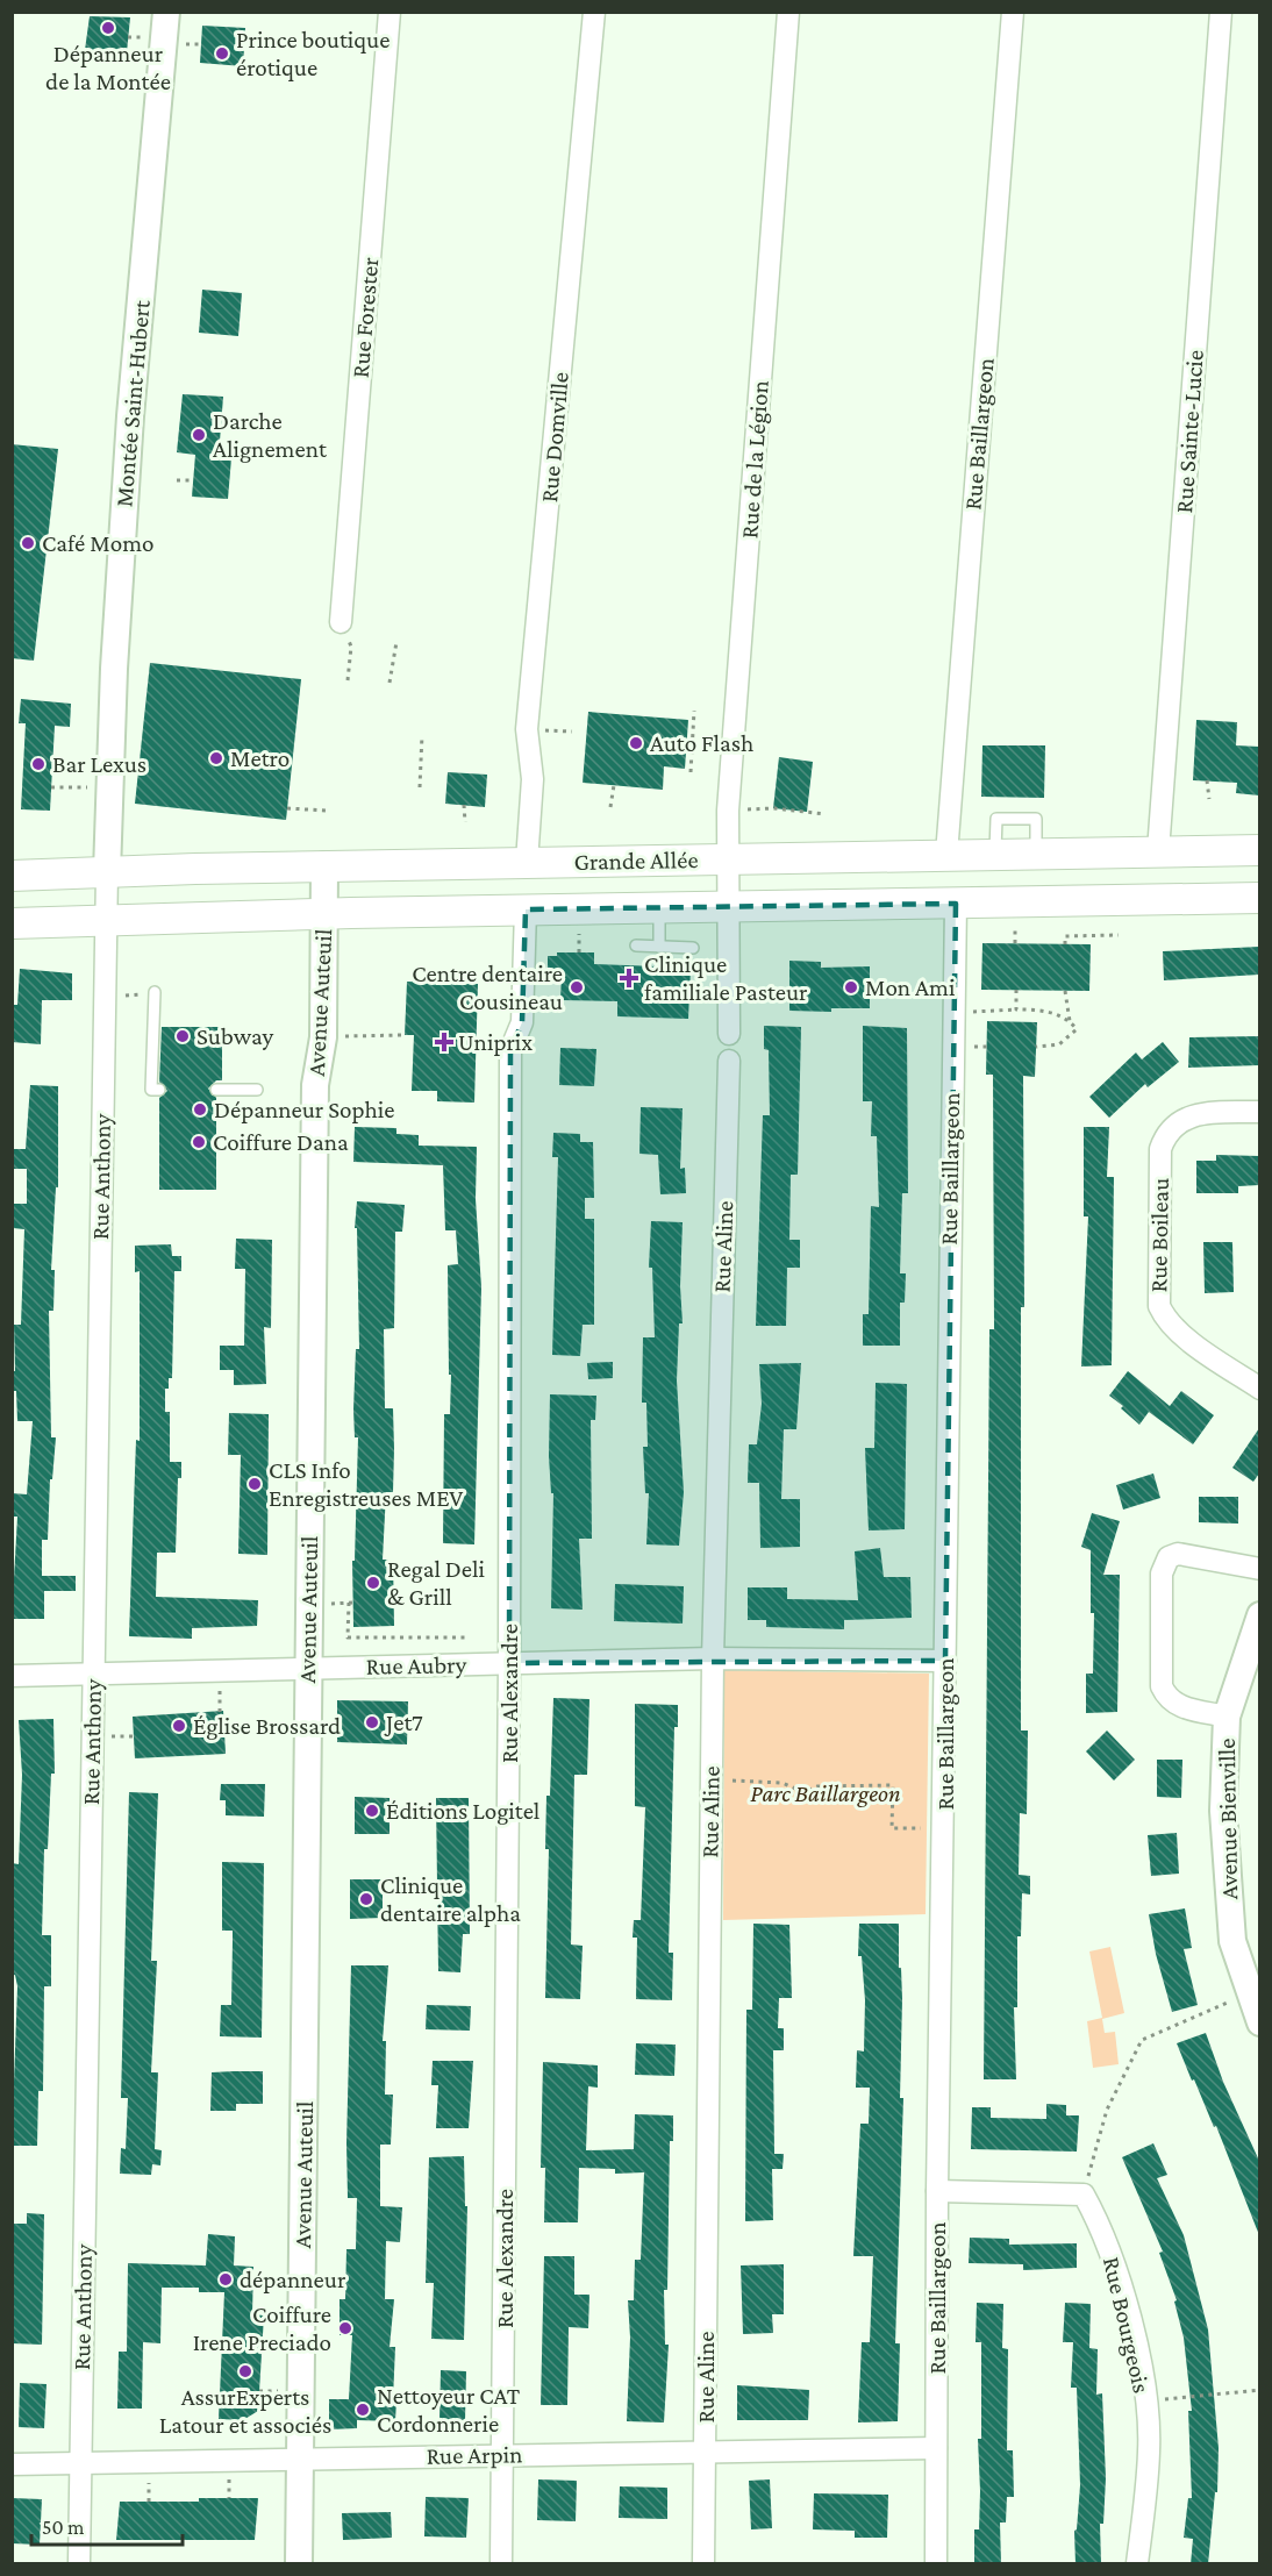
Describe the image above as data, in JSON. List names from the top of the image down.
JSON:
{
  "streets": {
    "main road": ["Grande Allée"],
    "street": [
      "Rue Forester",
      "Montée Saint-Hubert",
      "Rue Sainte-Lucie",
      "Rue Baillargeon",
      "Rue Domville",
      "Rue de la Légion",
      "Avenue Auteuil",
      "Rue Anthony",
      "Rue Boileau",
      "Rue Aline",
      "Rue Aubry",
      "Rue Alexandre",
      "Avenue Bienville",
      "Rue Bourgeois",
      "Rue Arpin"
    ]
  },
  "crossings": [
    ["Montée Saint-Hubert", "Grande Allée"],
    ["Montée Saint-Hubert", "Rue Anthony"],
    ["Rue Sainte-Lucie", "Grande Allée"],
    ["Rue Baillargeon", "Grande Allée"],
    ["Rue Baillargeon", "Rue Aubry"],
    ["Rue Baillargeon", "Rue Arpin"],
    ["Rue Domville", "Grande Allée"],
    ["Rue de la Légion", "Grande Allée"],
    ["Grande Allée", "Avenue Auteuil"],
    ["Grande Allée", "Rue Anthony"],
    ["Grande Allée", "Rue Alexandre"],
    ["Avenue Auteuil", "Rue Aubry"],
    ["Avenue Auteuil", "Rue Arpin"],
    ["Rue Anthony", "Rue Aubry"],
    ["Rue Anthony", "Rue Arpin"],
    ["Rue Aline", "Rue Aubry"],
    ["Rue Aline", "Rue Arpin"],
    ["Rue Aubry", "Rue Alexandre"],
    ["Rue Alexandre", "Rue Arpin"]
  ],
  "parks": ["Parc Baillargeon"],
  "places": {
    "other": [
      "Dépanneur de la Montée",
      "Prince boutique érotique",
      "Darche Alignement",
      "Café Momo",
      "Auto Flash",
      "Metro",
      "Bar Lexus",
      "Centre dentaire Cousineau",
      "Mon Ami",
      "Subway",
      "Dépanneur Sophie",
      "Coiffure Dana",
      "CLS Info Enregistreuses MEV",
      "Regal Deli & Grill",
      "Jet7",
      "Église Brossard",
      "Éditions Logitel",
      "Clinique dentaire alpha",
      "dépanneur",
      "Coiffure Irene Preciado",
      "AssurExperts Latour et associés",
      "Nettoyeur CAT Cordonnerie"
    ],
    "health": ["Clinique familiale Pasteur", "Uniprix"]
  },
  "scale_bar": "50 m"
}
